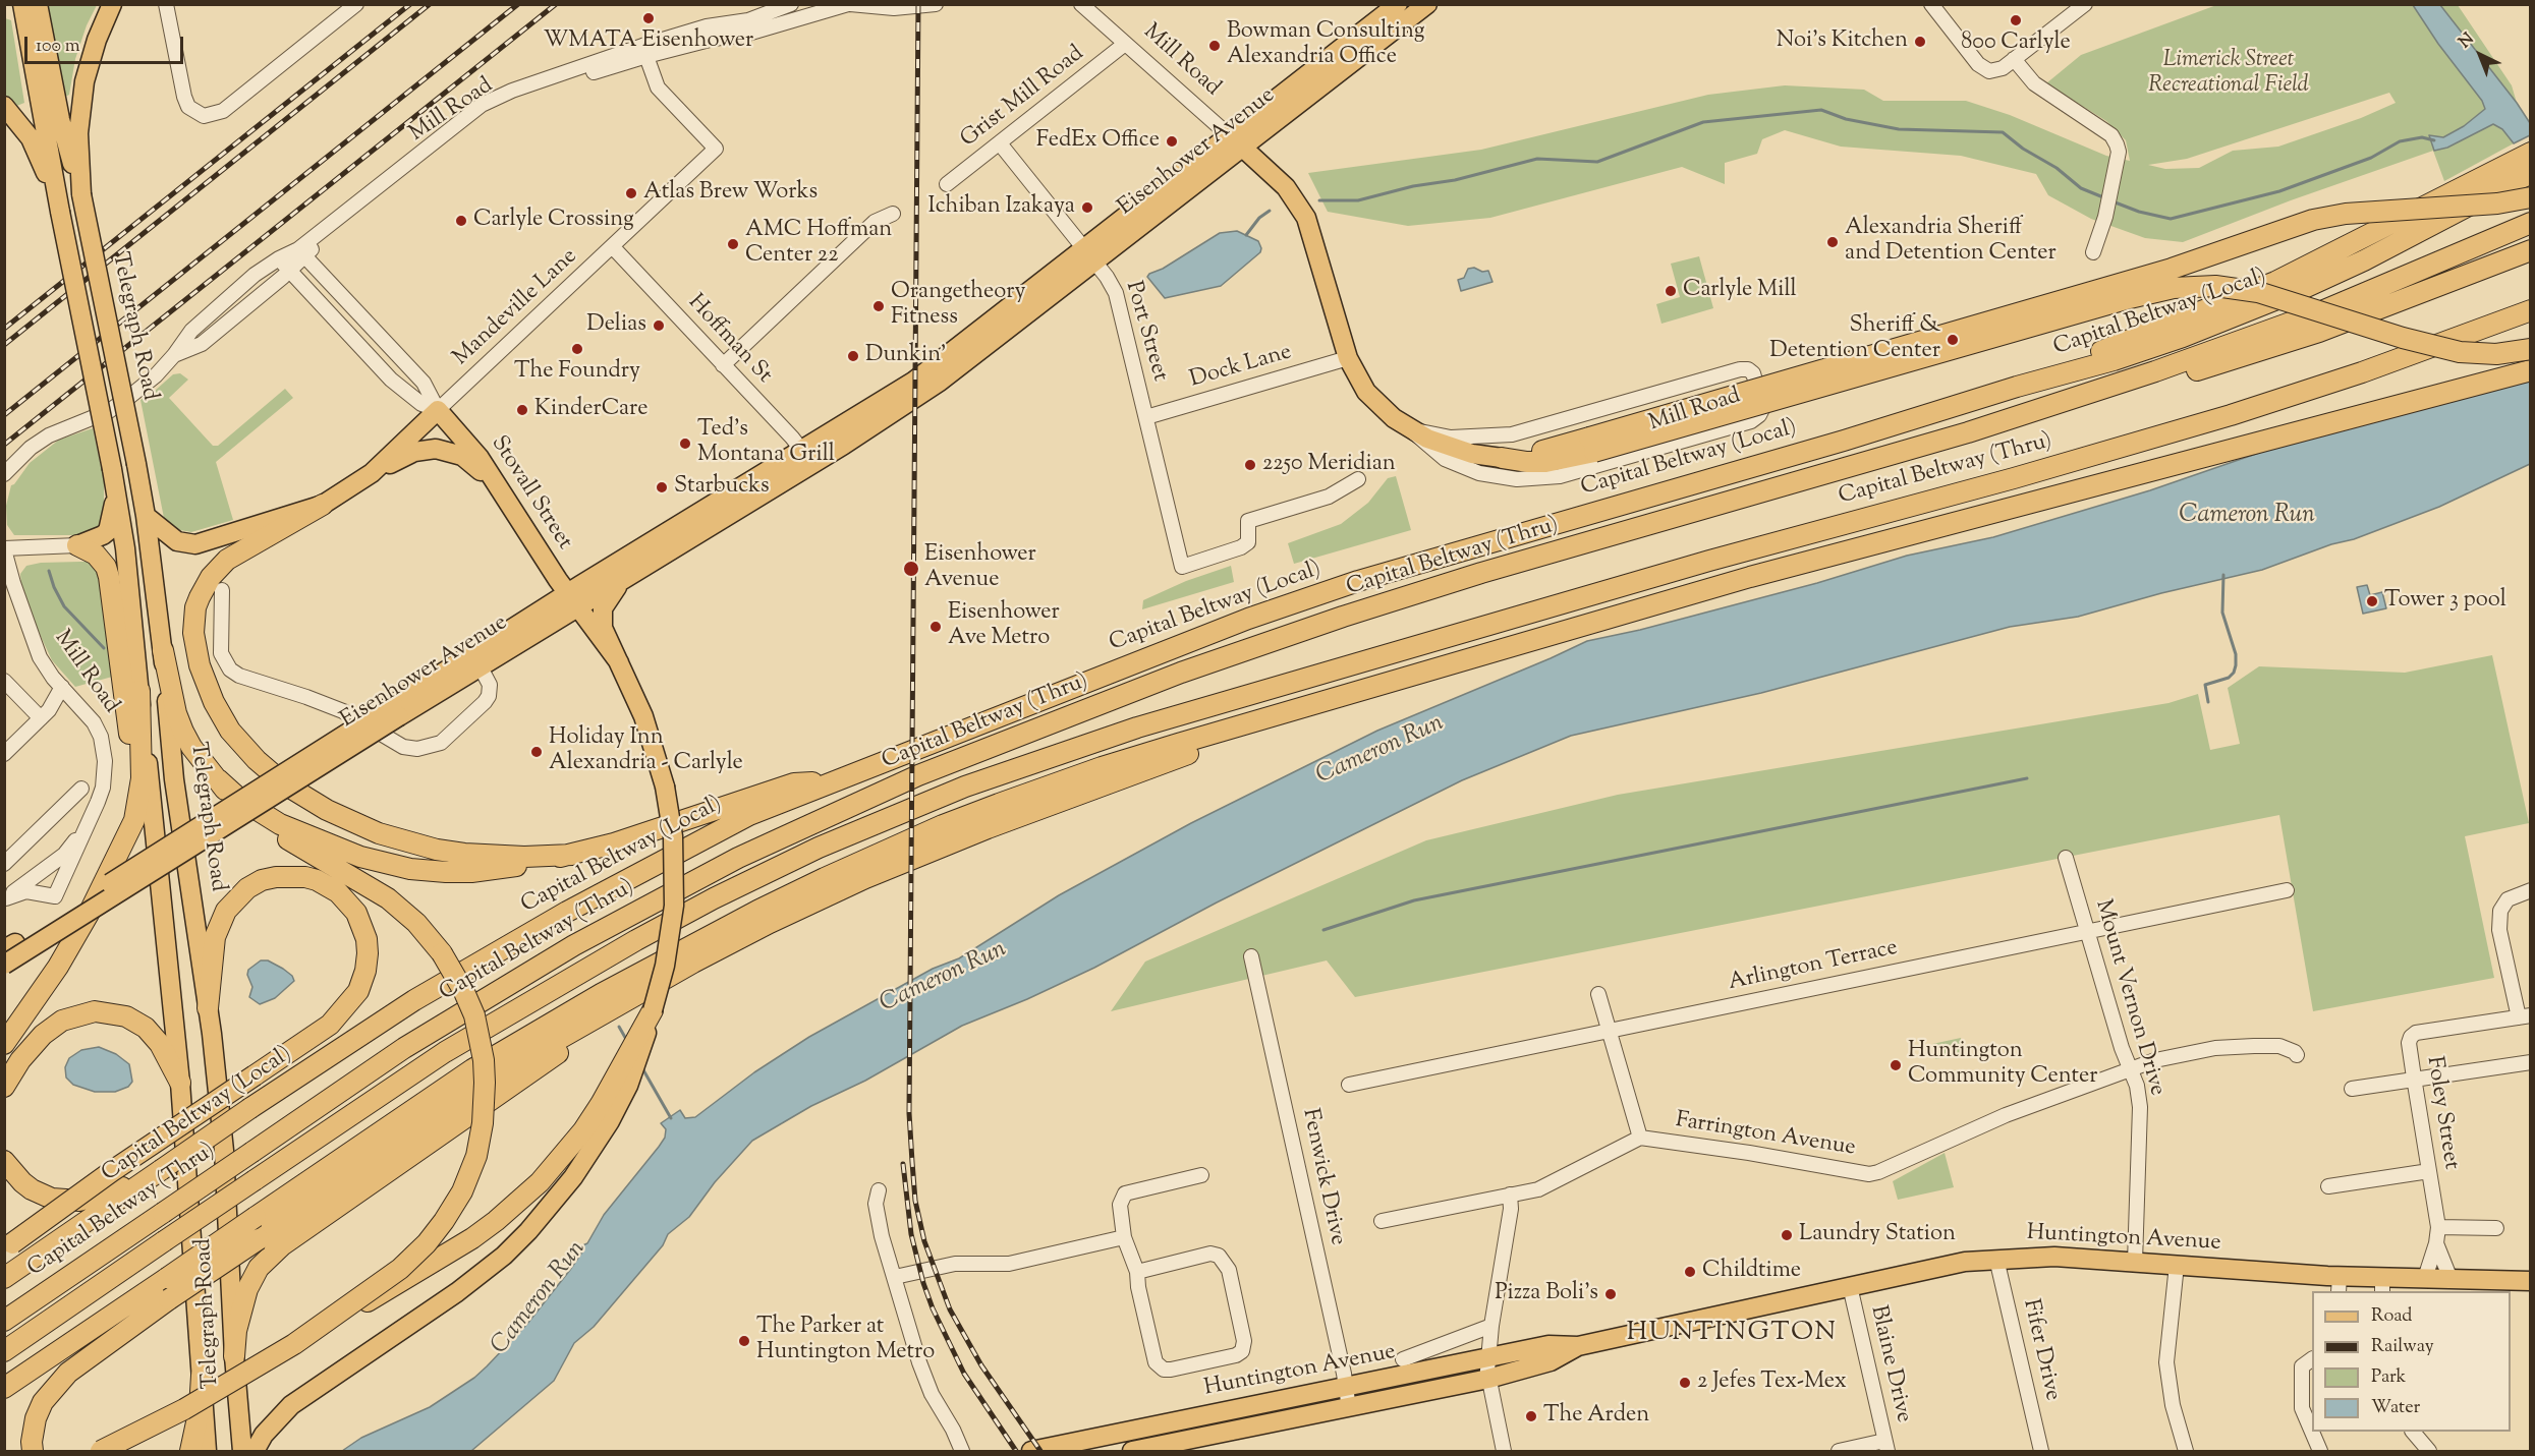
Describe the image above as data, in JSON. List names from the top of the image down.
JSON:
{
  "streets": {
    "highway": ["Capital Beltway (Local)", "Capital Beltway (Thru)"],
    "main road": [
      "Mill Road",
      "Eisenhower Avenue",
      "Telegraph Road",
      "Stovall Street",
      "Huntington Avenue"
    ],
    "street": [
      "Grist Mill Road",
      "Mandeville Lane",
      "Port Street",
      "Hoffman St",
      "Dock Lane",
      "Arlington Terrace",
      "Mount Vernon Drive",
      "Foley Street",
      "Farrington Avenue",
      "Fenwick Drive",
      "Fifer Drive",
      "Blaine Drive"
    ]
  },
  "crossings": [
    ["Mill Road", "Grist Mill Road"],
    ["Mill Road", "Eisenhower Avenue"],
    ["Mill Road", "Mandeville Lane"],
    ["Mill Road", "Dock Lane"],
    ["Mill Road", "Stovall Street"],
    ["Grist Mill Road", "Port Street"],
    ["Eisenhower Avenue", "Port Street"],
    ["Eisenhower Avenue", "Hoffman St"],
    ["Eisenhower Avenue", "Stovall Street"],
    ["Mandeville Lane", "Hoffman St"],
    ["Mandeville Lane", "Stovall Street"],
    ["Port Street", "Dock Lane"],
    ["Arlington Terrace", "Mount Vernon Drive"],
    ["Mount Vernon Drive", "Farrington Avenue"],
    ["Mount Vernon Drive", "Huntington Avenue"],
    ["Foley Street", "Huntington Avenue"],
    ["Fenwick Drive", "Huntington Avenue"],
    ["Huntington Avenue", "Fifer Drive"],
    ["Huntington Avenue", "Blaine Drive"]
  ],
  "districts": ["HUNTINGTON"],
  "water": ["Cameron Run"],
  "parks": ["Limerick Street Recreational Field"],
  "places": [
    "WMATA Eisenhower",
    "800 Carlyle",
    "Noi's Kitchen",
    "Bowman Consulting Alexandria Office",
    "FedEx Office",
    "Atlas Brew Works",
    "Ichiban Izakaya",
    "Carlyle Crossing",
    "Alexandria Sheriff and Detention Center",
    "AMC Hoffman Center 22",
    "Carlyle Mill",
    "Orangetheory Fitness",
    "Delias",
    "Sheriff & Detention Center",
    "The Foundry",
    "Dunkin'",
    "KinderCare",
    "Ted's Montana Grill",
    "2250 Meridian",
    "Starbucks",
    "Eisenhower Avenue",
    "Tower 3 pool",
    "Eisenhower Ave Metro",
    "Holiday Inn Alexandria - Carlyle",
    "Huntington Community Center",
    "Laundry Station",
    "Childtime",
    "Pizza Boli's",
    "The Parker at Huntington Metro",
    "2 Jefes Tex-Mex",
    "The Arden"
  ],
  "legend": [
    "Road",
    "Railway",
    "Park",
    "Water"
  ],
  "scale_bar": "100 m",
  "north": "top left"
}
